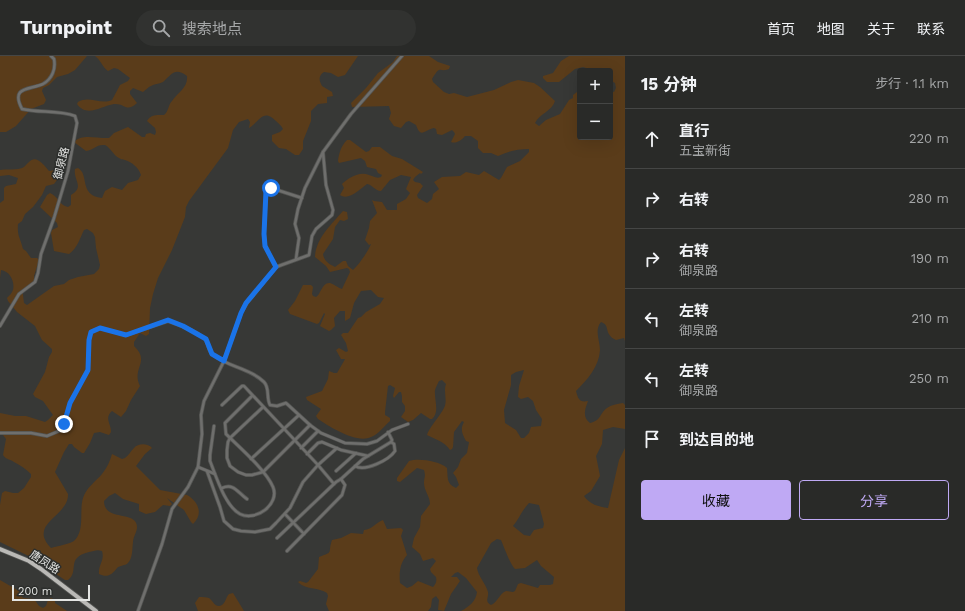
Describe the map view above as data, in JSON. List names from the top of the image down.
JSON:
{
  "streets": {
    "highway": ["唐凤路"],
    "street": ["御泉路"]
  },
  "scale_bar": "200 m",
  "page": {
    "header": "Turnpoint",
    "search": "搜索地点",
    "nav": [
      "首页",
      "地图",
      "关于",
      "联系"
    ],
    "heading": ["15 分钟", "步行 · 1.1 km"],
    "map_buttons": ["+", "−"],
    "list": [
      ["直行", "五宝新街", "220 m"],
      ["右转", "280 m"],
      ["右转", "御泉路", "190 m"],
      ["左转", "御泉路", "210 m"],
      ["左转", "御泉路", "250 m"],
      "到达目的地"
    ],
    "buttons": ["收藏", "分享"],
    "scale": "200 m"
  }
}
